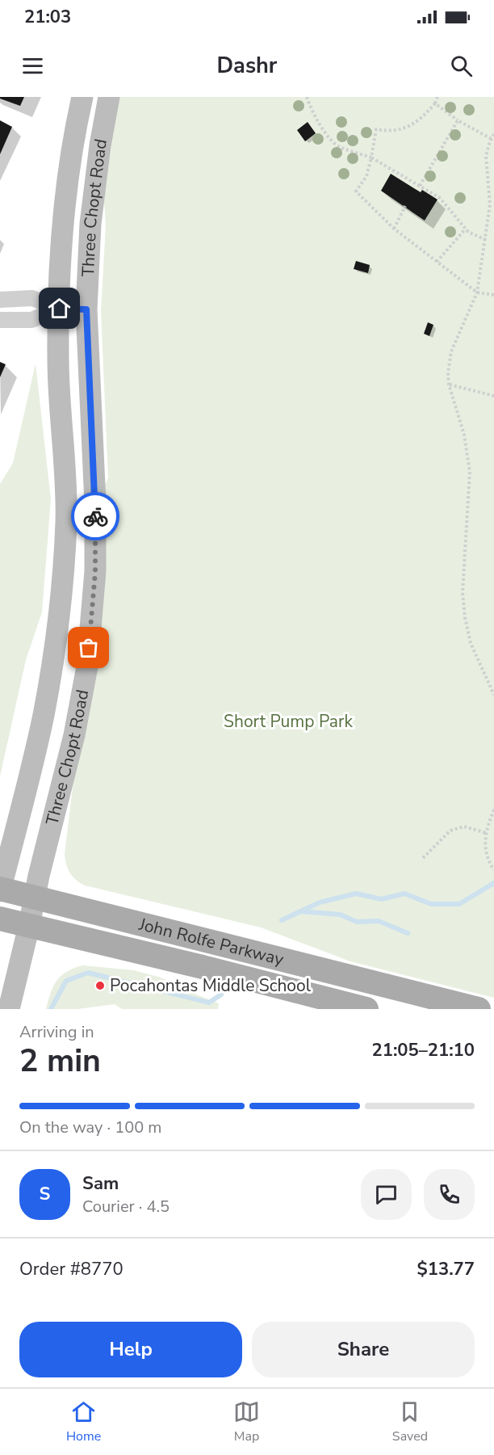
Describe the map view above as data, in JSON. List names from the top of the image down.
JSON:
{
  "streets": {
    "main road": ["Three Chopt Road", "John Rolfe Parkway"]
  },
  "crossings": [
    ["Three Chopt Road", "John Rolfe Parkway"]
  ],
  "parks": ["Short Pump Park"],
  "places": ["Pocahontas Middle School"],
  "page": {
    "status": "21:03",
    "header": "Dashr",
    "heading": ["2 min", "Arriving in", "21:05–21:10"],
    "panel": [
      "Sam",
      "Courier · 4.5",
      "Order #8770",
      "$13.77"
    ],
    "bar": "On the way · 100 m",
    "round": "S",
    "buttons": ["Help", "Share"],
    "tabs": ["Home", "Map", "Saved"]
  }
}
